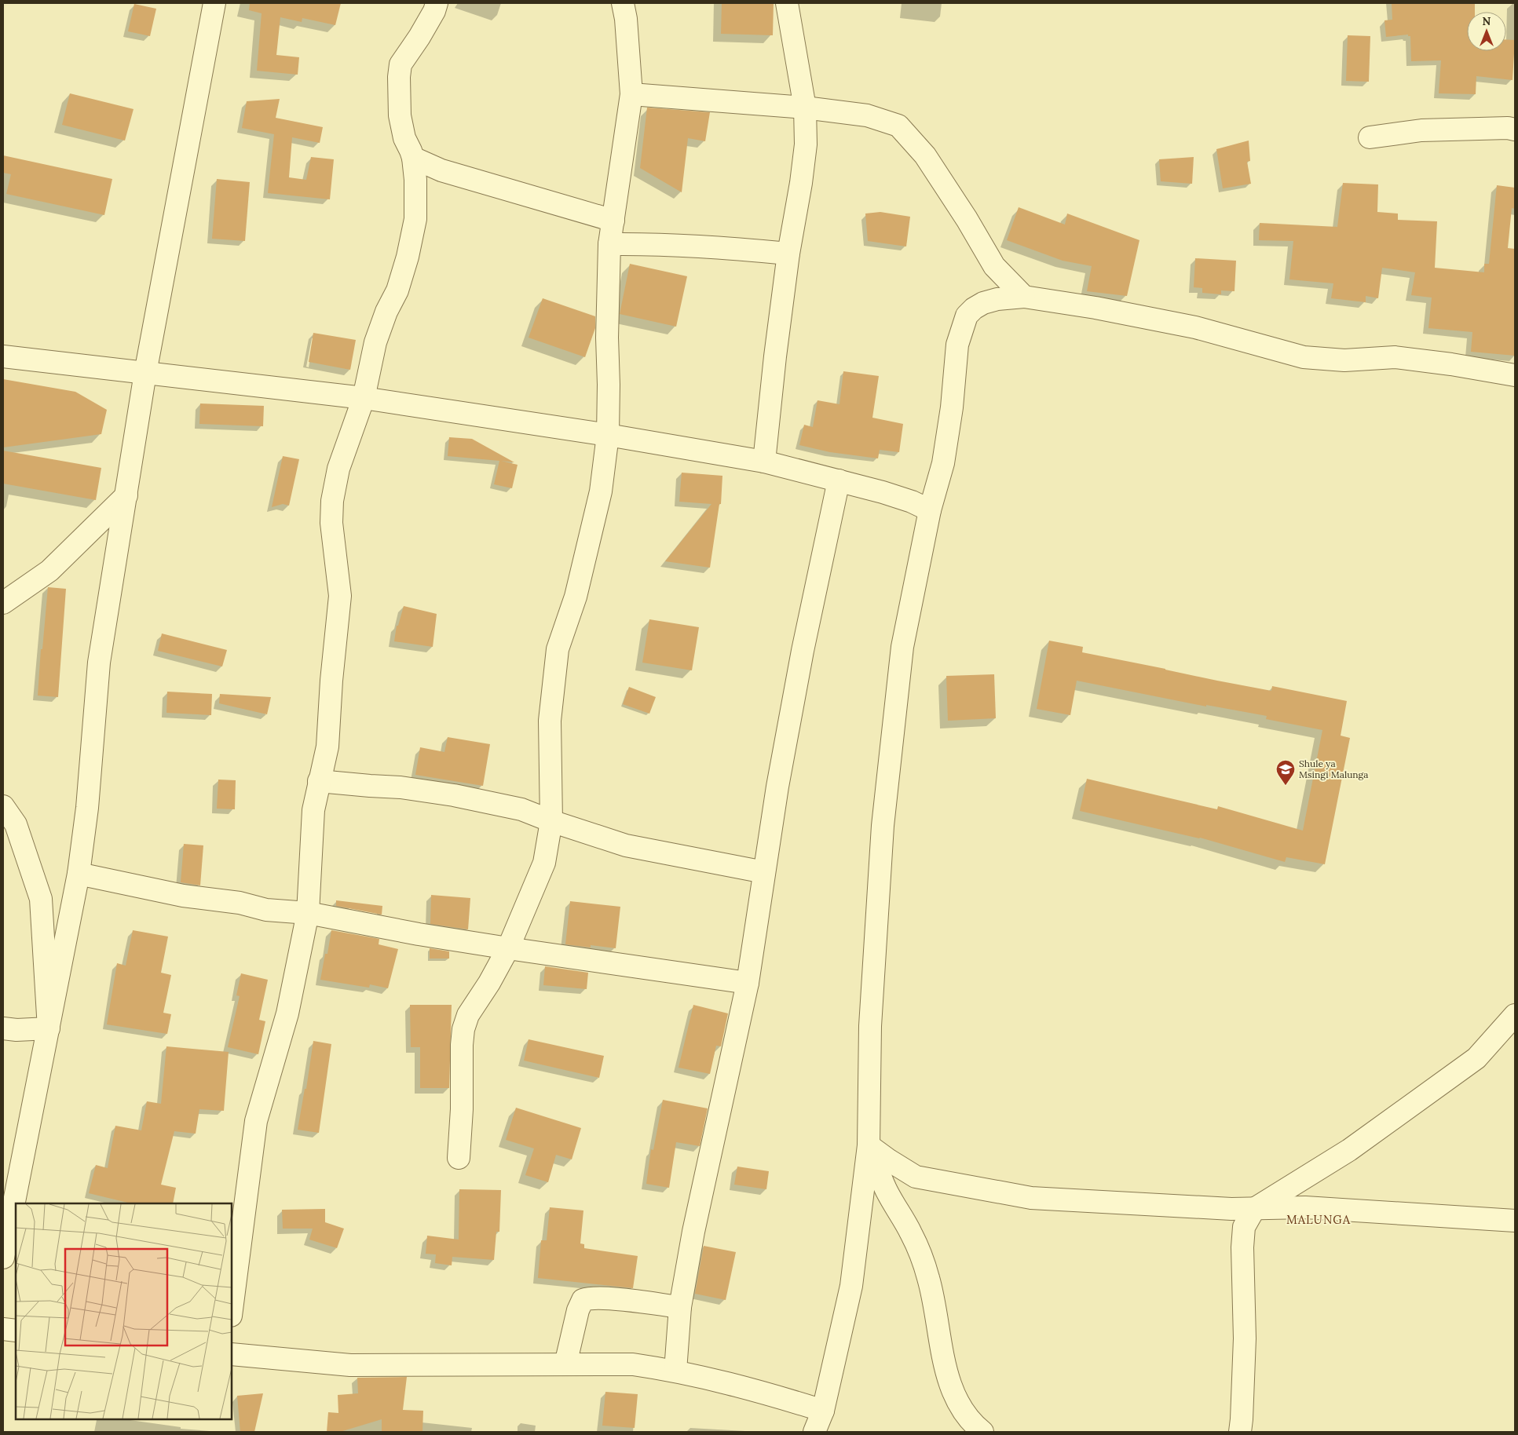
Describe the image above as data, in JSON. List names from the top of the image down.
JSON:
{
  "districts": ["MALUNGA"],
  "places": {
    "school or university": ["Shule ya Msingi Malunga"]
  },
  "north": "top"
}
